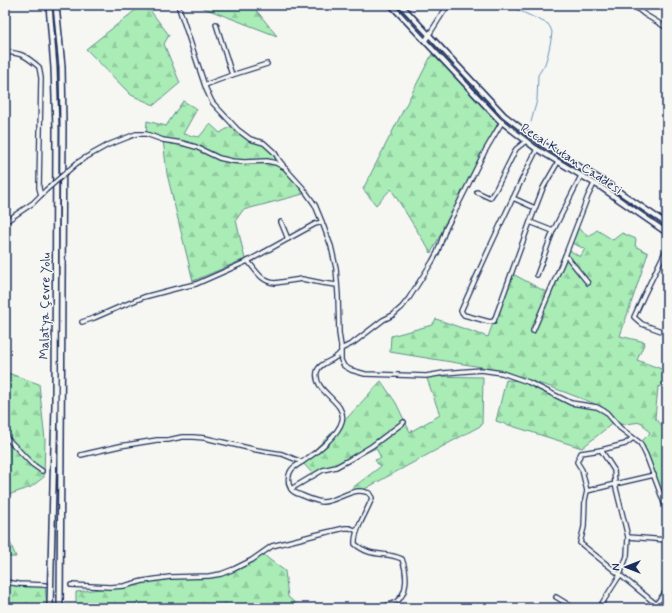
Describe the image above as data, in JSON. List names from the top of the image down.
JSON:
{
  "streets": {
    "highway": ["Malatya Çevre Yolu"],
    "main road": ["Recai Kutan Caddesi"]
  },
  "north": "left"
}
